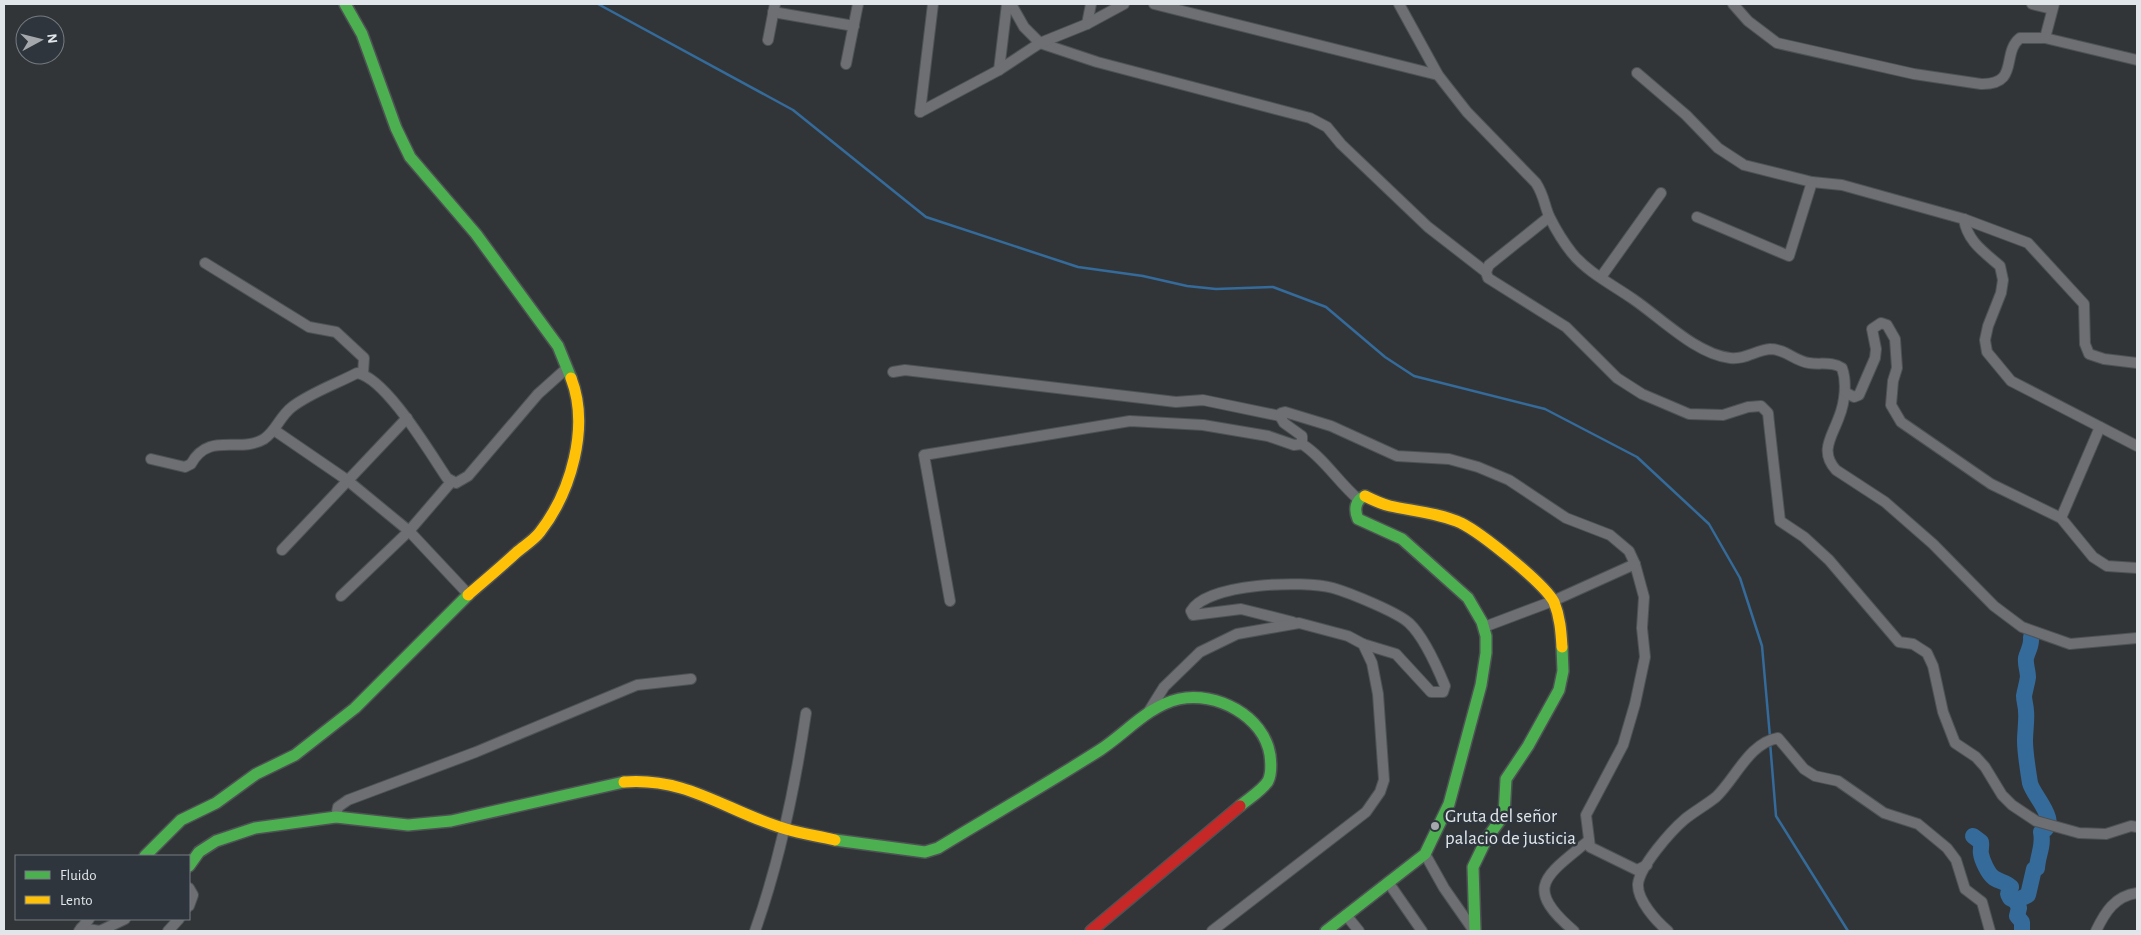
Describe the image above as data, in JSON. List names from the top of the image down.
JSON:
{
  "places": ["Gruta del señor palacio de justicia"],
  "legend": ["Fluido", "Lento"],
  "north": "right"
}
